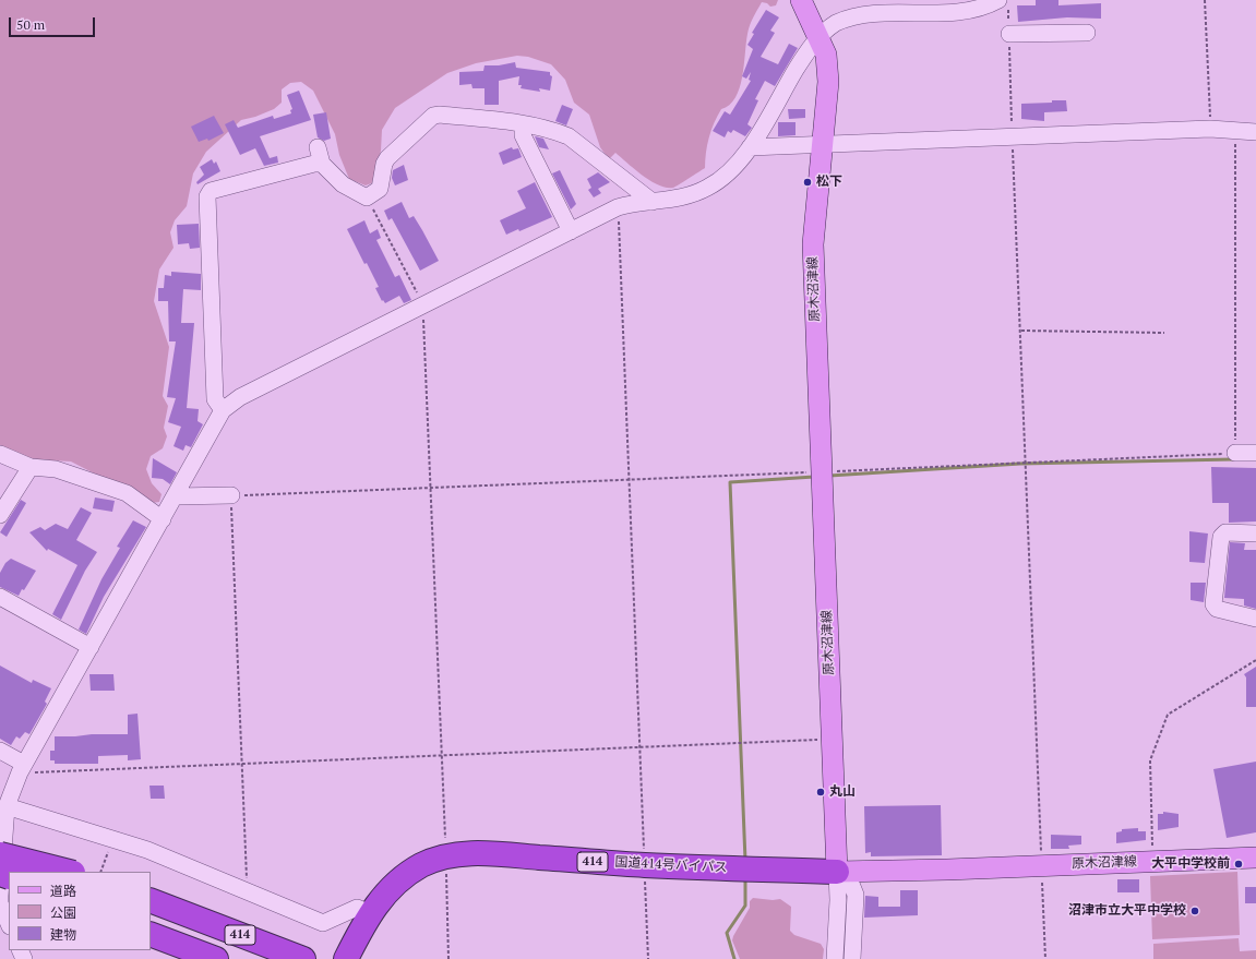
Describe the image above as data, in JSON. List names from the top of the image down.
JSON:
{
  "streets": {
    "highway": ["414", "国道414号バイパス"],
    "main road": ["原木沼津線"]
  },
  "crossings": [
    ["原木沼津線", "国道414号バイパス"]
  ],
  "places": [
    "松下",
    "丸山",
    "大平中学校前",
    "沼津市立大平中学校"
  ],
  "legend": ["道路", "公園", "建物"],
  "scale_bar": "50 m"
}
